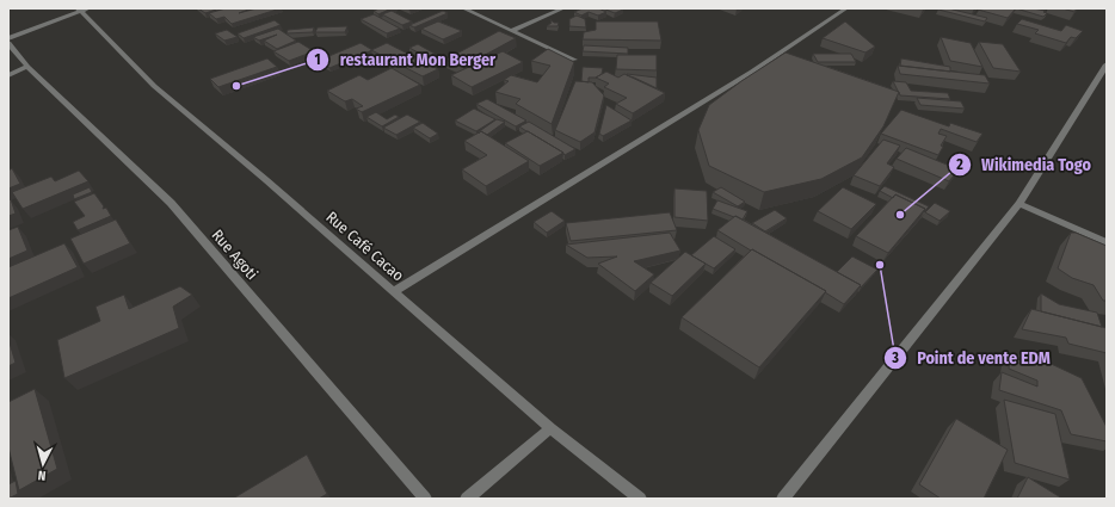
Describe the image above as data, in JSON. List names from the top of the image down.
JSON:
{
  "streets": {
    "street": ["Rue Café Cacao", "Rue Agoti"]
  },
  "places": ["restaurant Mon Berger", "Wikimedia Togo", "Point de vente EDM"],
  "north": "bottom"
}
